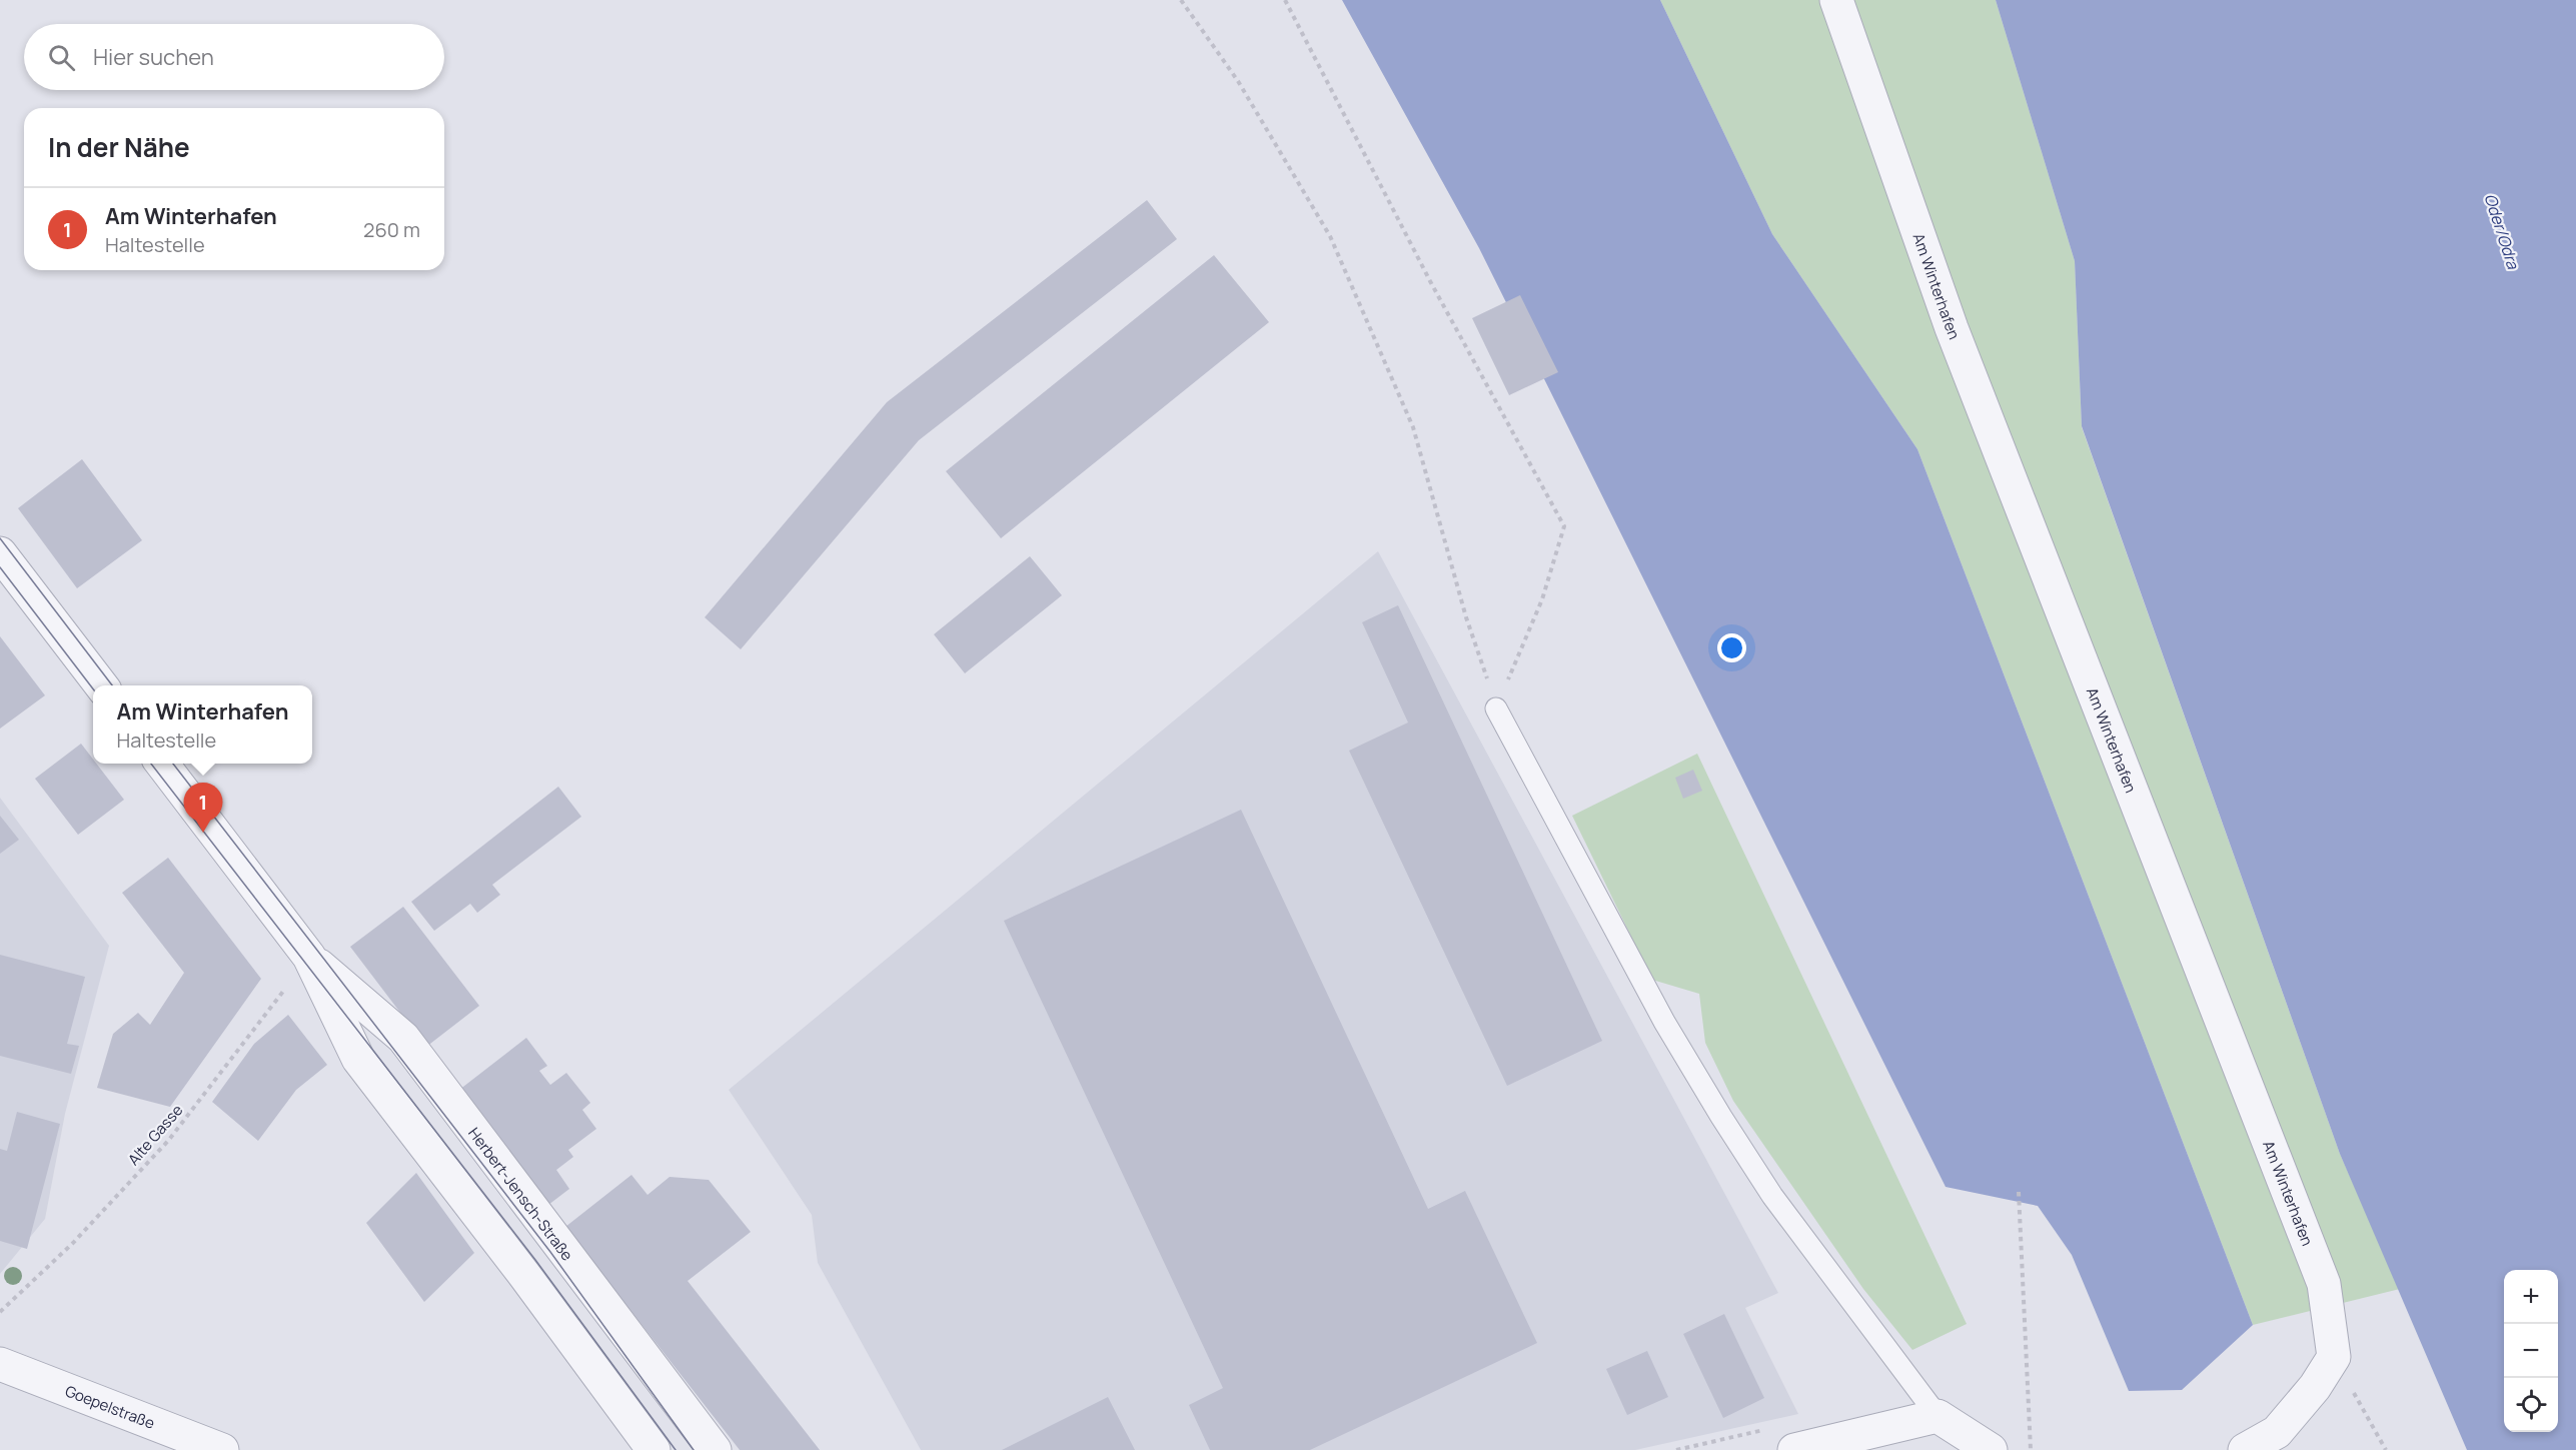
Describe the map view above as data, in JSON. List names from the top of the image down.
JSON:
{
  "streets": {
    "street": ["Am Winterhafen", "Herbert-Jensch-Straße", "Goepelstraße"],
    "path": ["Alte Gasse"]
  },
  "crossings": [
    ["Alte Gasse", "Herbert-Jensch-Straße"]
  ],
  "water": ["Oder/Odra"],
  "page": {
    "search": "Hier suchen",
    "heading": "In der Nähe",
    "list": [
      {
        "mark": "1",
        "name": "Am Winterhafen",
        "note": "Haltestelle",
        "value": "260 m"
      }
    ],
    "popup": ["Am Winterhafen", "Haltestelle"],
    "pins": "1",
    "map_buttons": ["+", "−"]
  }
}
